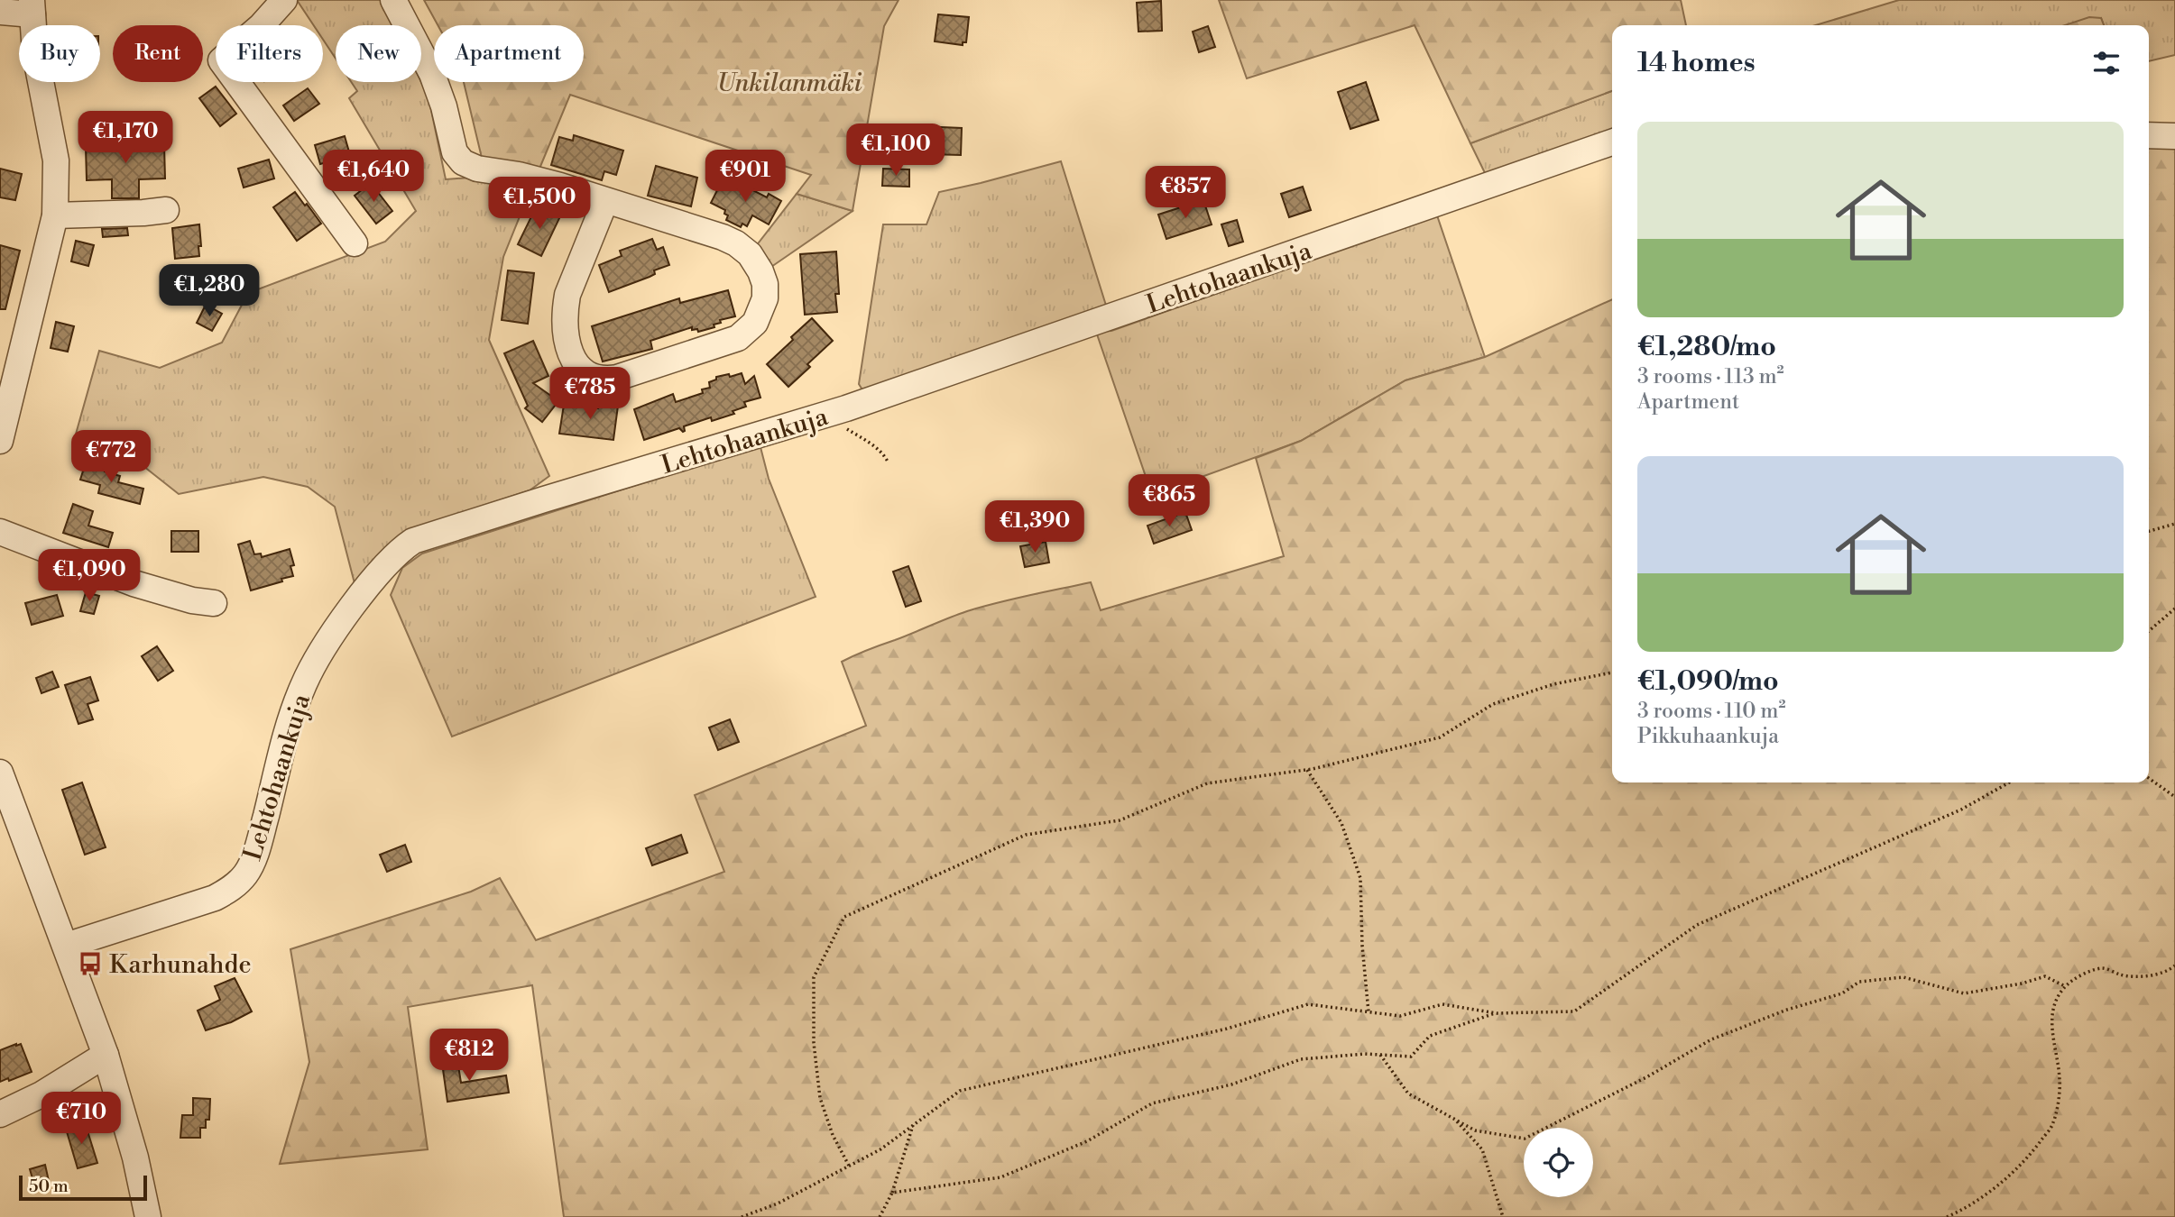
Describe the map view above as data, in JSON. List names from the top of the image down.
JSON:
{
  "streets": {
    "street": ["Lehtohaankuja"]
  },
  "parks": ["Unkilanmäki"],
  "places": {
    "bus stop": ["Karhunahde"]
  },
  "scale_bar": "50 m",
  "page": {
    "chip": [
      "Buy",
      "Rent",
      "Filters",
      "New",
      "Apartment"
    ],
    "heading": "14 homes",
    "list": [
      {
        "name": "€1,280/mo",
        "note": "3 rooms · 113 m² · Apartment"
      },
      {
        "name": "€1,090/mo",
        "note": "3 rooms · 110 m² · Pikkuhaankuja"
      }
    ],
    "price": [
      "€1,170",
      "€1,100",
      "€1,640",
      "€901",
      "€857",
      "€1,500",
      "€1,280",
      "€785",
      "€772",
      "€865",
      "€1,390",
      "€1,090",
      "€812",
      "€710"
    ],
    "scale": "50 m"
  }
}
